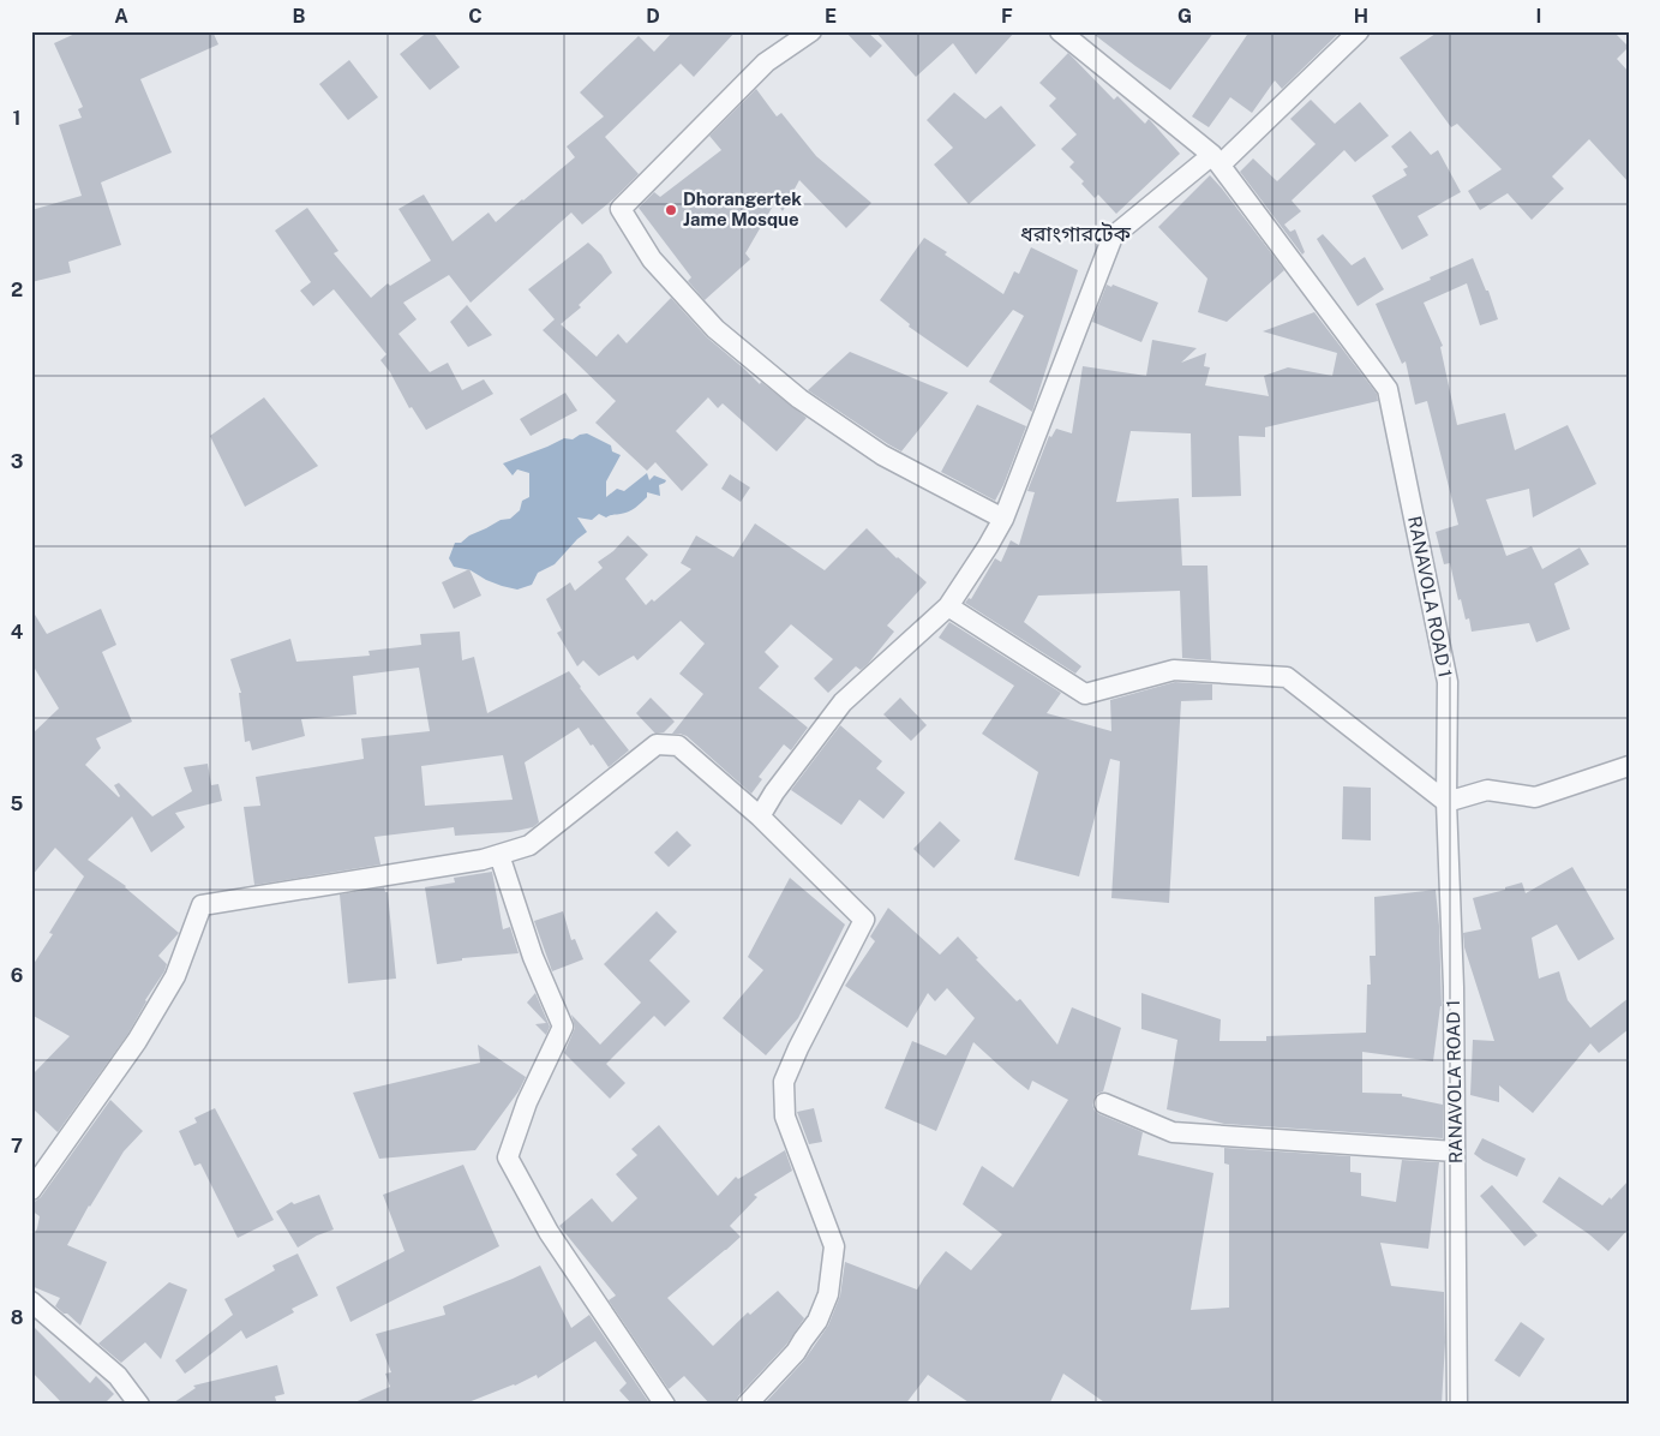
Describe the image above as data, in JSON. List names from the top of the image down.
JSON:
{
  "streets": {
    "street": ["RANAVOLA ROAD 1"]
  },
  "districts": ["ধরাংগারটেক"],
  "places": ["Dhorangertek Jame Mosque"],
  "grid": {
    "columns": [
      "A",
      "B",
      "C",
      "D",
      "E",
      "F",
      "G",
      "H",
      "I"
    ],
    "rows": [
      "1",
      "2",
      "3",
      "4",
      "5",
      "6",
      "7",
      "8"
    ]
  }
}
